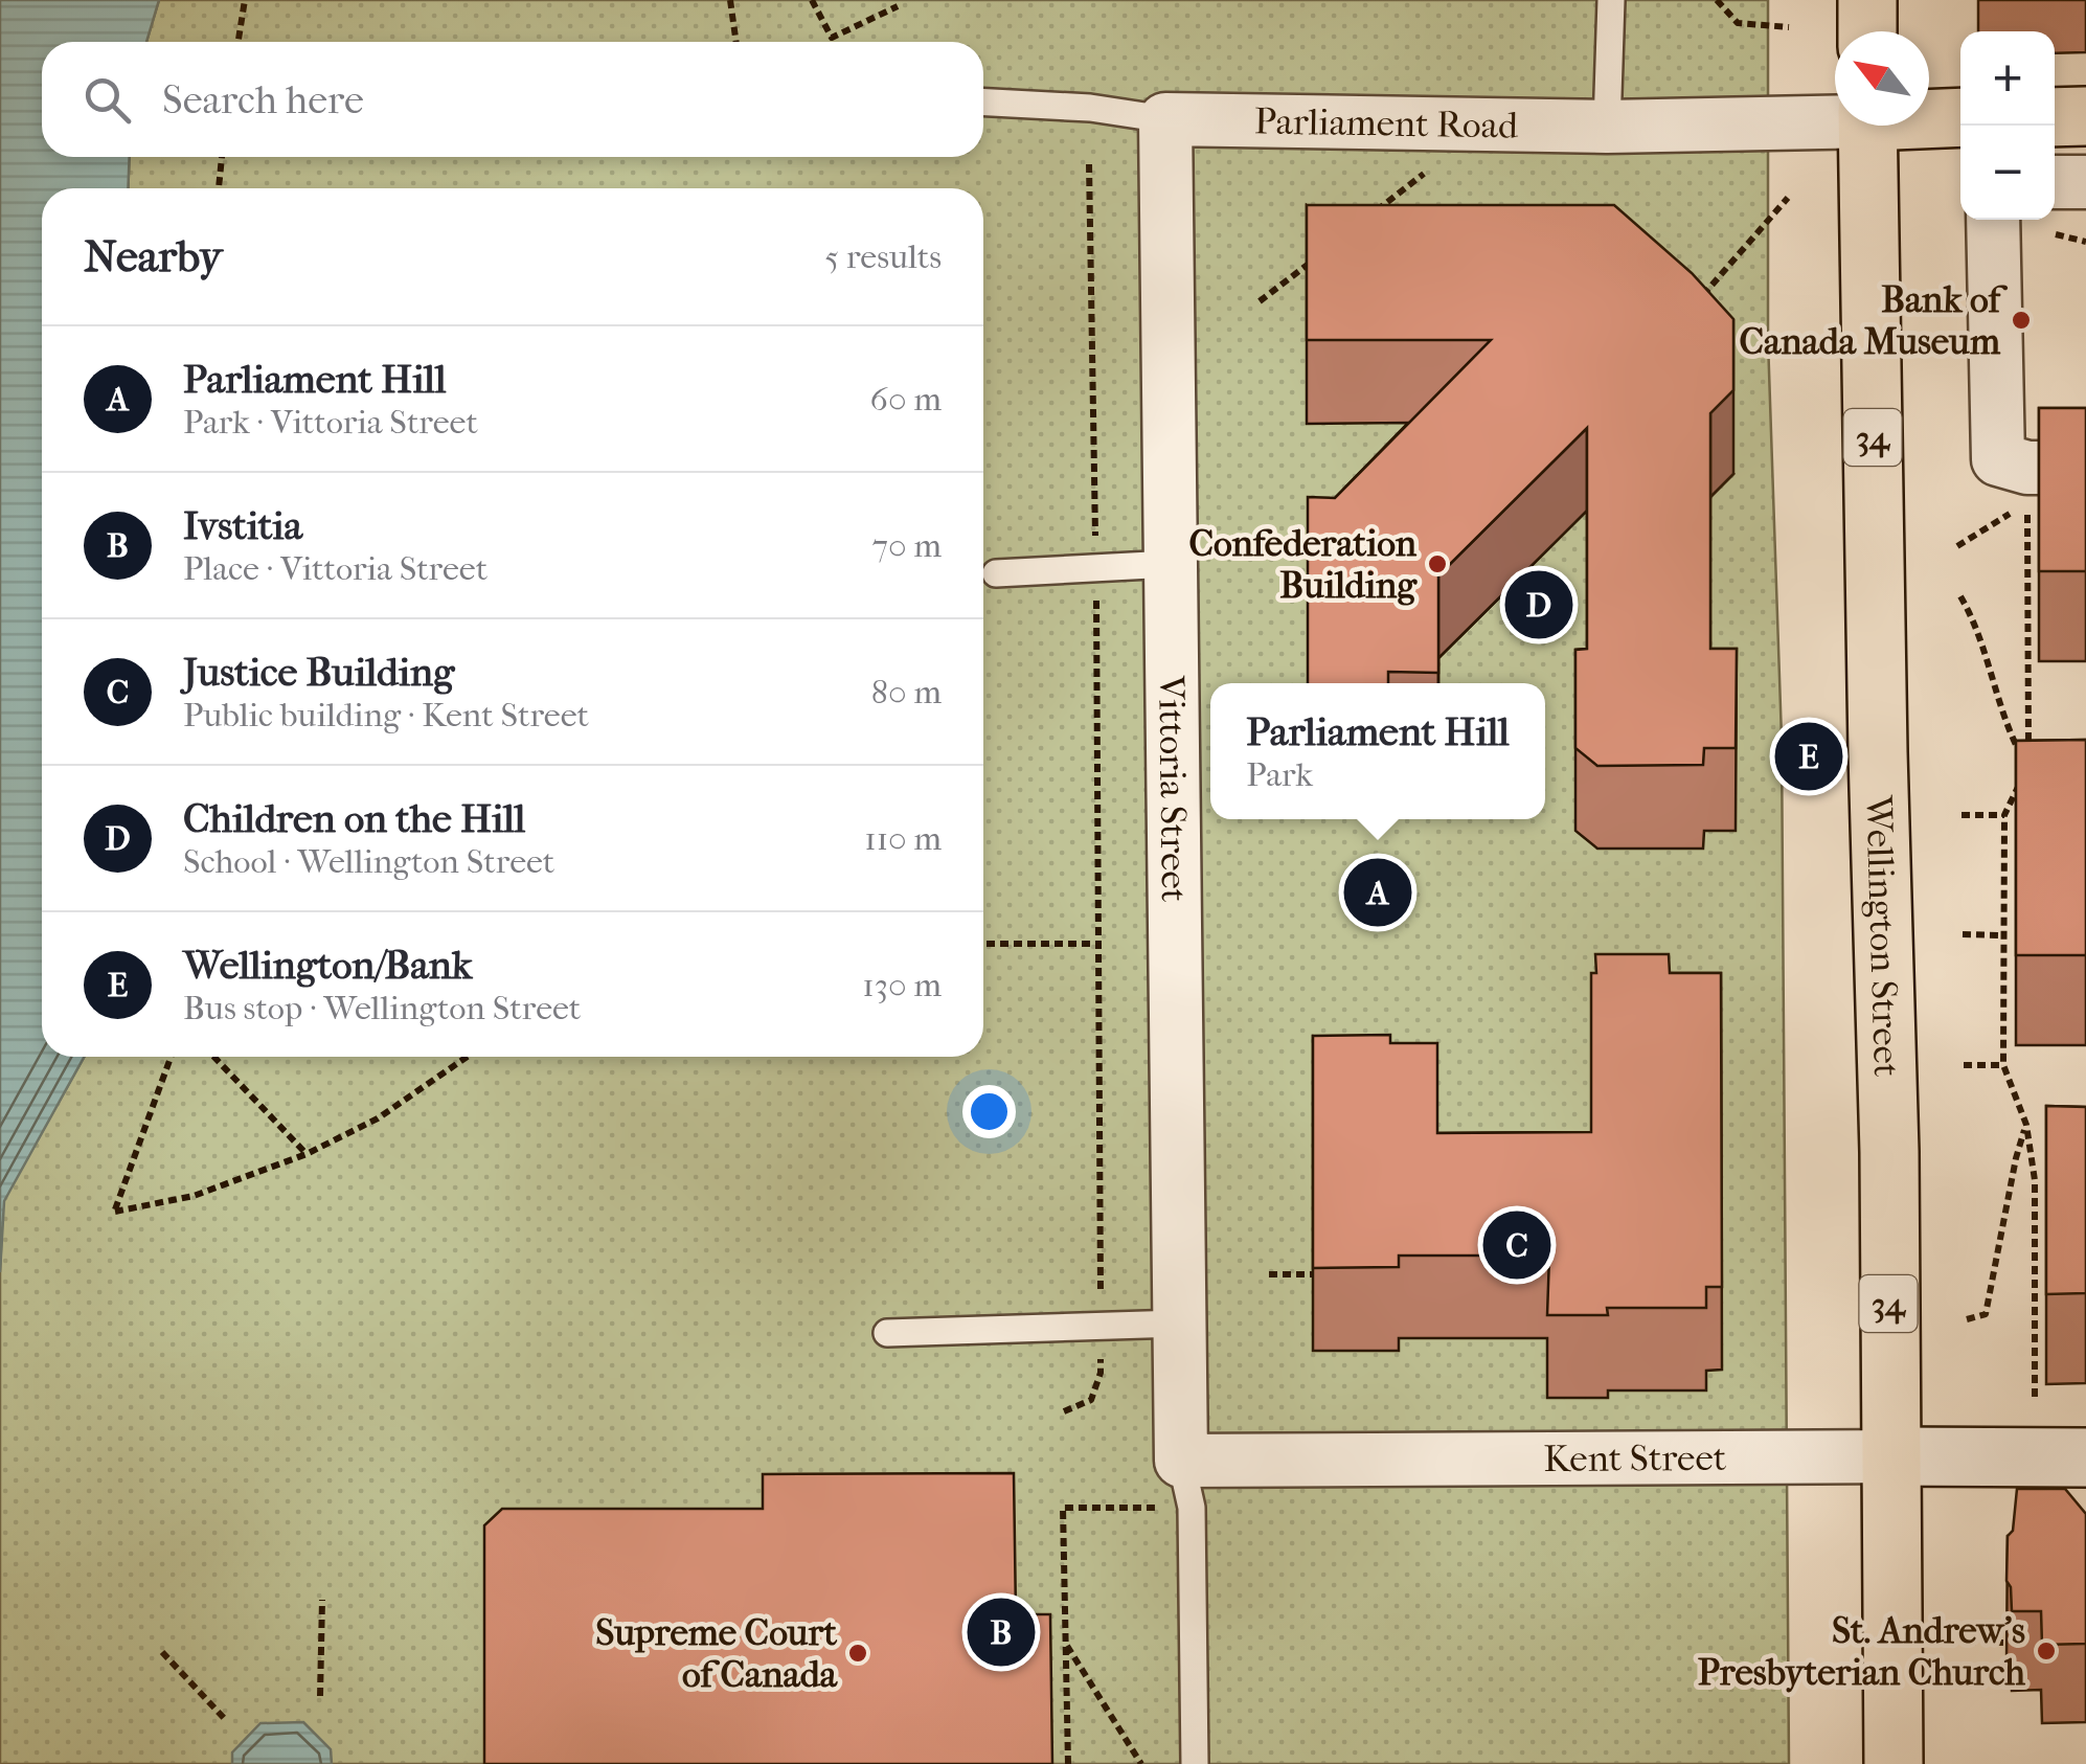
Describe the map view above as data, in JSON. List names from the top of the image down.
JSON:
{
  "streets": {
    "main road": ["34", "Wellington Street", "Kent Street"],
    "street": ["Parliament Road", "Vittoria Street"]
  },
  "crossings": [
    ["Parliament Road", "Vittoria Street"],
    ["Vittoria Street", "Kent Street"],
    ["Wellington Street", "Kent Street"]
  ],
  "places": [
    "Bank of Canada Museum",
    "Confederation Building",
    "St. Andrew's Presbyterian Church",
    "Supreme Court of Canada"
  ],
  "north": "top left",
  "page": {
    "map_buttons": ["+", "−"],
    "search": "Search here",
    "heading": ["Nearby", "5 results"],
    "list": [
      {
        "mark": "A",
        "name": "Parliament Hill",
        "note": "Park · Vittoria Street",
        "value": "60 m"
      },
      {
        "mark": "B",
        "name": "Ivstitia",
        "note": "Place · Vittoria Street",
        "value": "70 m"
      },
      {
        "mark": "C",
        "name": "Justice Building",
        "note": "Public building · Kent Street",
        "value": "80 m"
      },
      {
        "mark": "D",
        "name": "Children on the Hill",
        "note": "School · Wellington Street",
        "value": "110 m"
      },
      {
        "mark": "E",
        "name": "Wellington/Bank",
        "note": "Bus stop · Wellington Street",
        "value": "130 m"
      }
    ],
    "pins": [
      "D",
      "E",
      "A",
      "C",
      "B"
    ],
    "popup": ["Parliament Hill", "Park"]
  }
}
